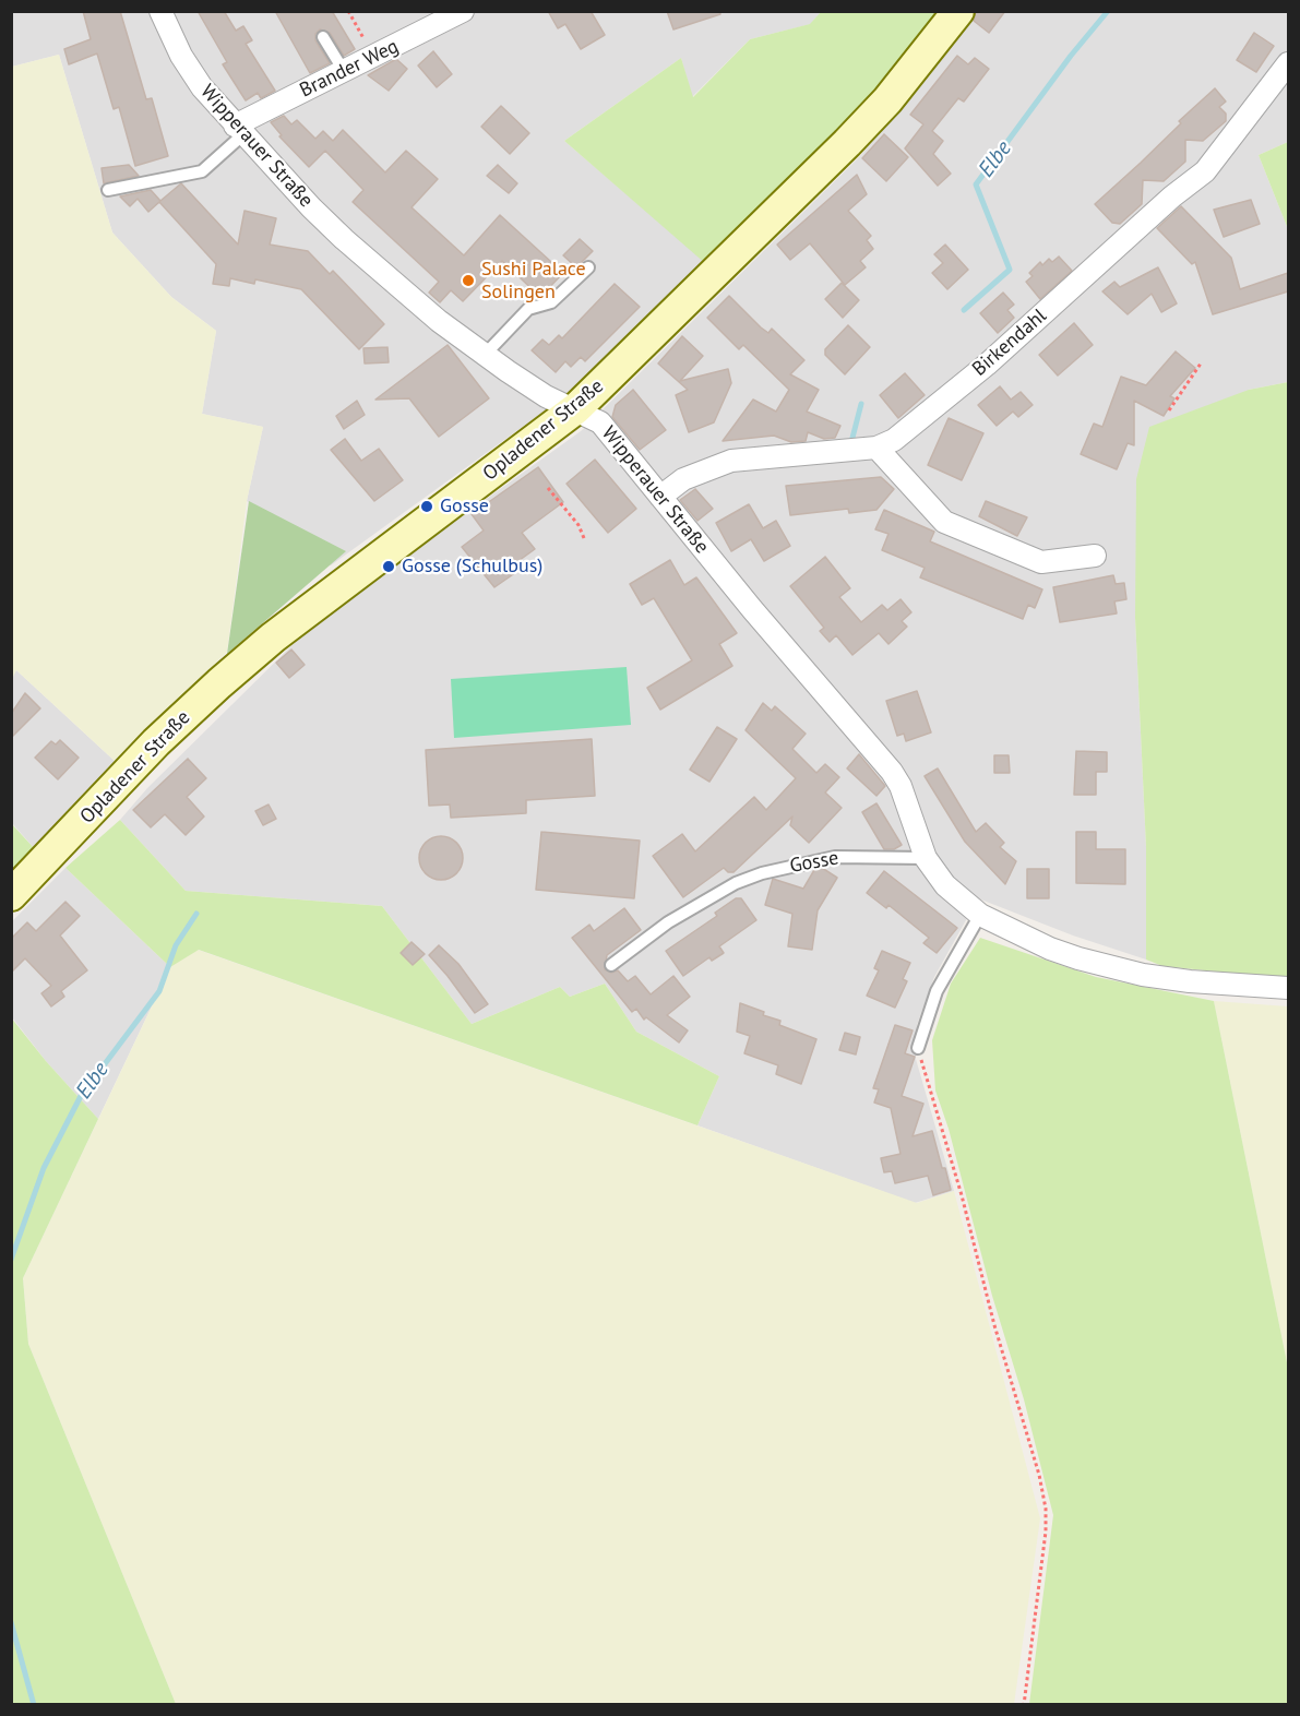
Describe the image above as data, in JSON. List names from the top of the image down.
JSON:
{
  "streets": {
    "main road": ["Opladener Straße"],
    "street": ["Brander Weg", "Wipperauer Straße", "Birkendahl"],
    "lane": ["Gosse"]
  },
  "crossings": [
    ["Brander Weg", "Wipperauer Straße"],
    ["Wipperauer Straße", "Birkendahl"],
    ["Wipperauer Straße", "Opladener Straße"],
    ["Wipperauer Straße", "Gosse"]
  ],
  "water": ["Elbe"],
  "places": ["Sushi Palace Solingen", "Gosse", "Gosse (Schulbus)"]
}
